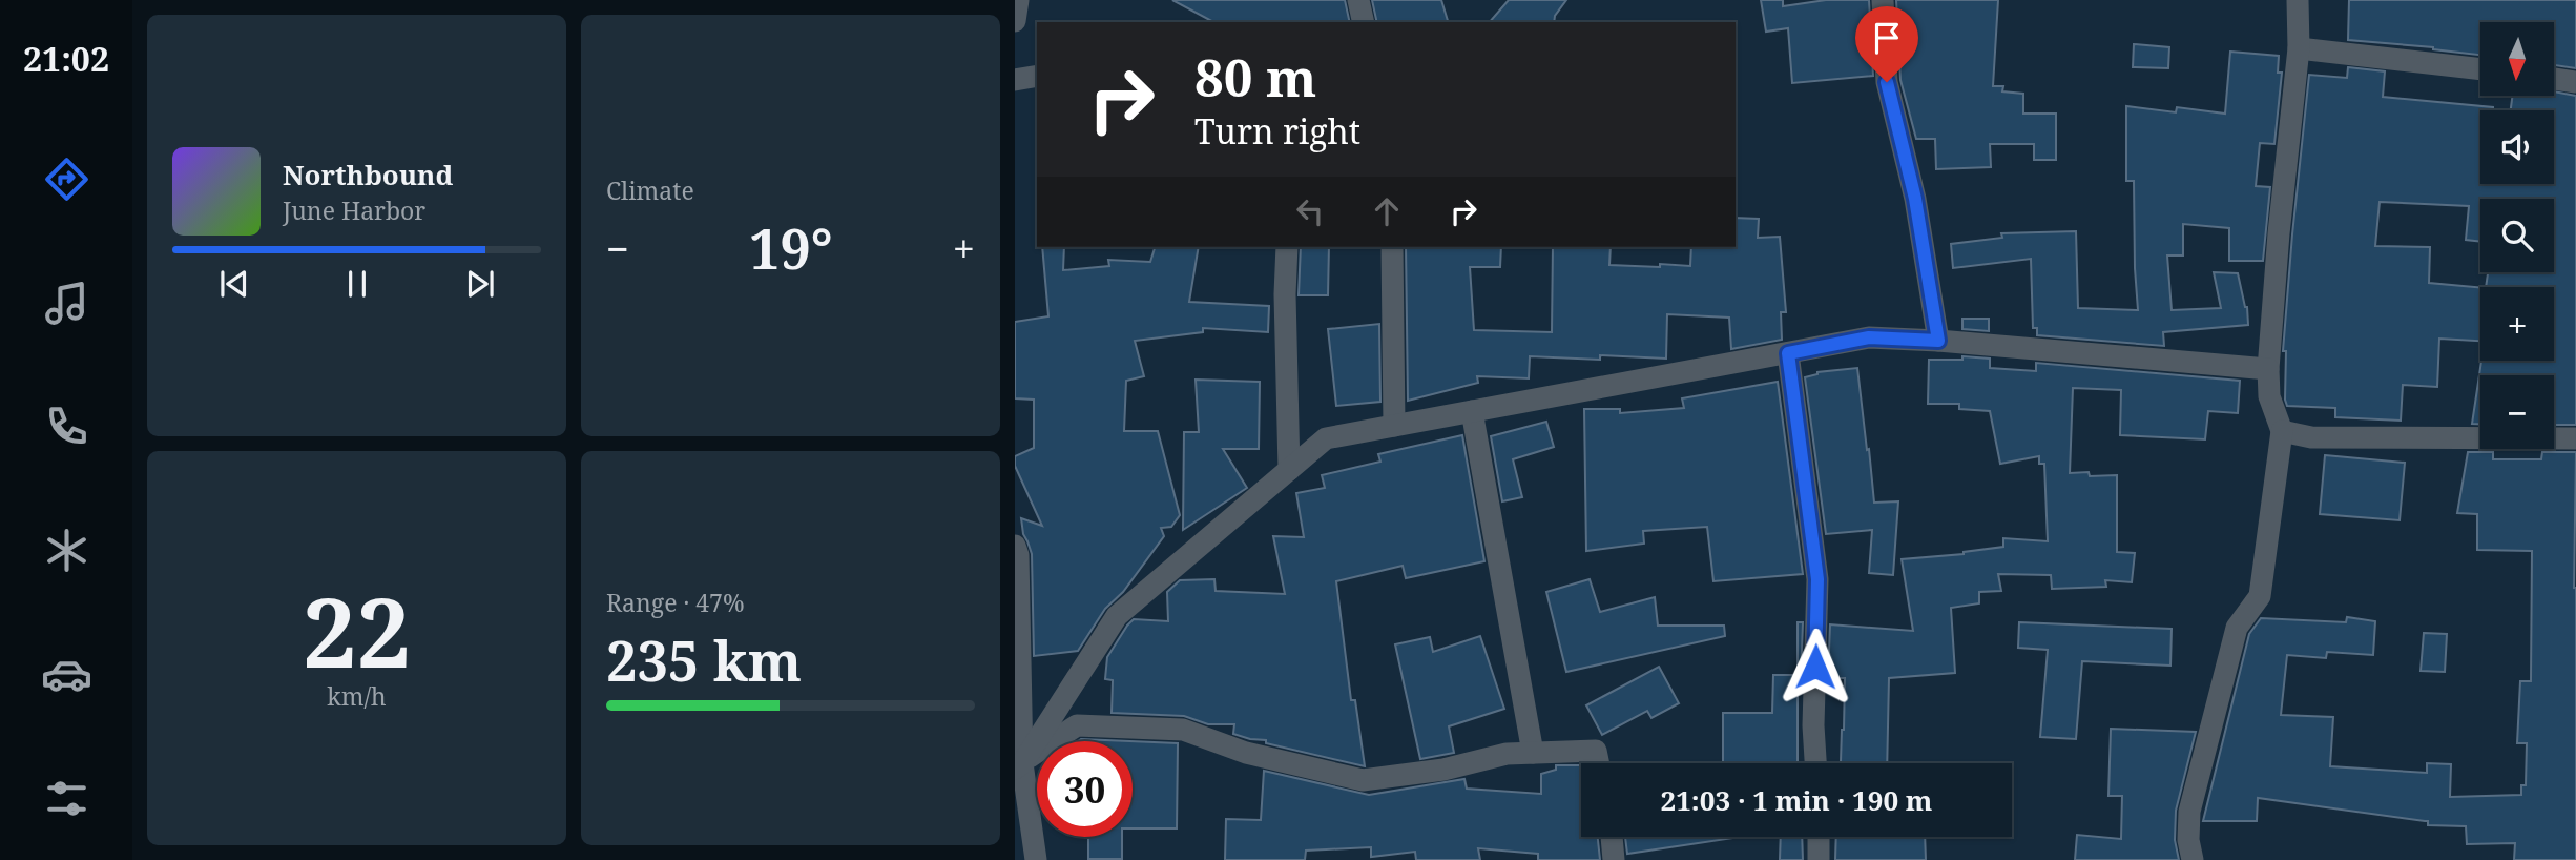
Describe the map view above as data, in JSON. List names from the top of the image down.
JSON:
{
  "north": "bottom",
  "page": {
    "tabs": "21:02",
    "tile": [
      "Climate",
      ["22", "km/h"],
      ["Range · 47%", "235 km"]
    ],
    "map_buttons": ["+", "−"],
    "turn": ["80 m", "Turn right"],
    "song": ["Northbound", "June Harbor"],
    "heat": ["−", "19°", "+"],
    "limit": "30",
    "trip": "21:03 · 1 min · 190 m"
  }
}
